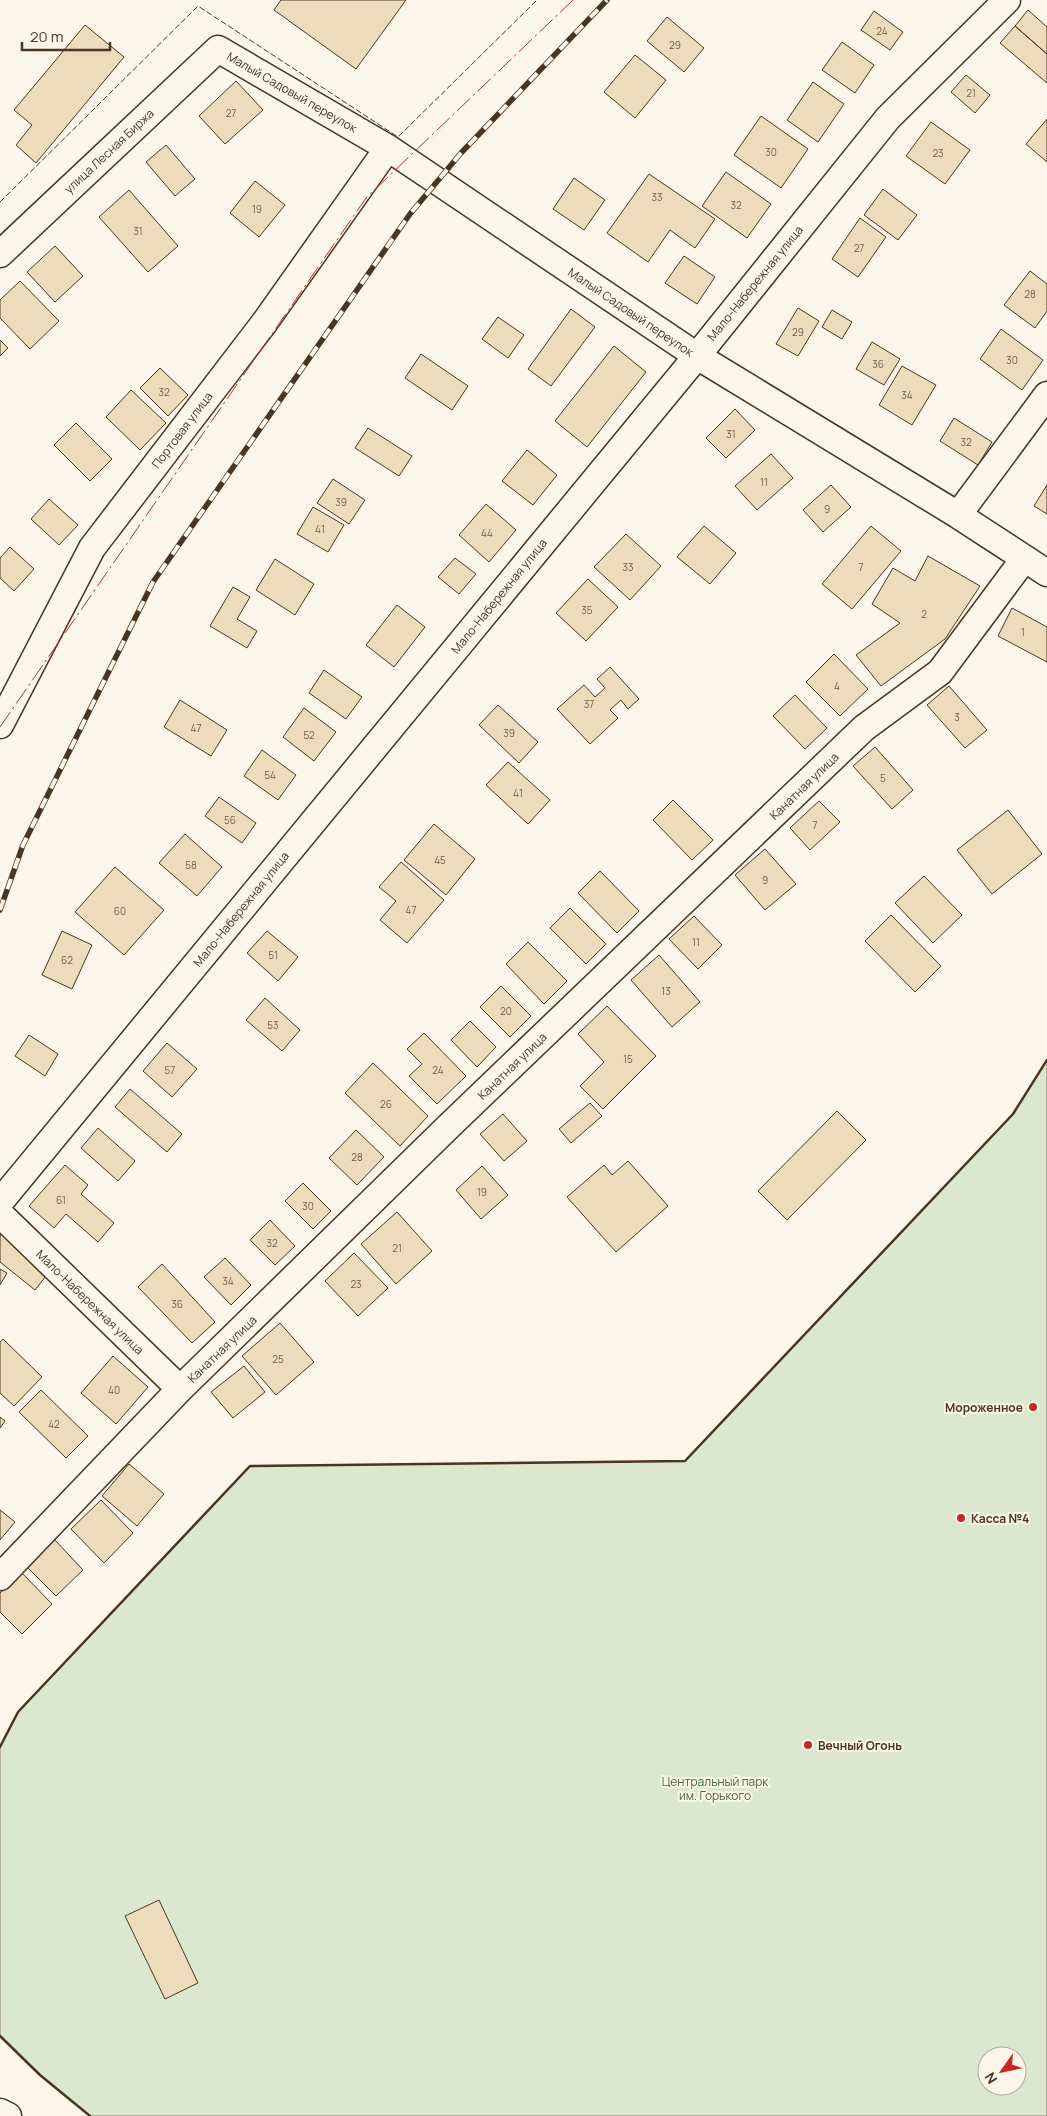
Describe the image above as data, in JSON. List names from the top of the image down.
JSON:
{
  "streets": {
    "street": [
      "Малый Садовый переулок",
      "улица Лесная Биржа",
      "Мало-Набережная улица",
      "Портовая улица",
      "Канатная улица"
    ]
  },
  "crossings": [
    ["Малый Садовый переулок", "улица Лесная Биржа"],
    ["Малый Садовый переулок", "Мало-Набережная улица"],
    ["Малый Садовый переулок", "Портовая улица"],
    ["Малый Садовый переулок", "Канатная улица"],
    ["Мало-Набережная улица", "Канатная улица"]
  ],
  "parks": ["Центральный парк им. Горького"],
  "places": ["Мороженное", "Касса №4", "Вечный Огонь"],
  "house_numbers": [
    "24",
    "29",
    "21",
    "27",
    "30",
    "23",
    "33",
    "32",
    "19",
    "31",
    "27",
    "28",
    "29",
    "30",
    "36",
    "32",
    "34",
    "31",
    "32",
    "11",
    "39",
    "9",
    "41",
    "44",
    "33",
    "7",
    "35",
    "2",
    "1",
    "4",
    "37",
    "3",
    "47",
    "39",
    "52",
    "54",
    "5",
    "41",
    "56",
    "7",
    "45",
    "58",
    "9",
    "47",
    "60",
    "11",
    "51",
    "62",
    "13",
    "20",
    "53",
    "15",
    "57",
    "24",
    "26",
    "28",
    "19",
    "61",
    "30",
    "32",
    "21",
    "34",
    "23",
    "36",
    "25",
    "40",
    "42"
  ],
  "scale_bar": "20 m",
  "north": "bottom left"
}
